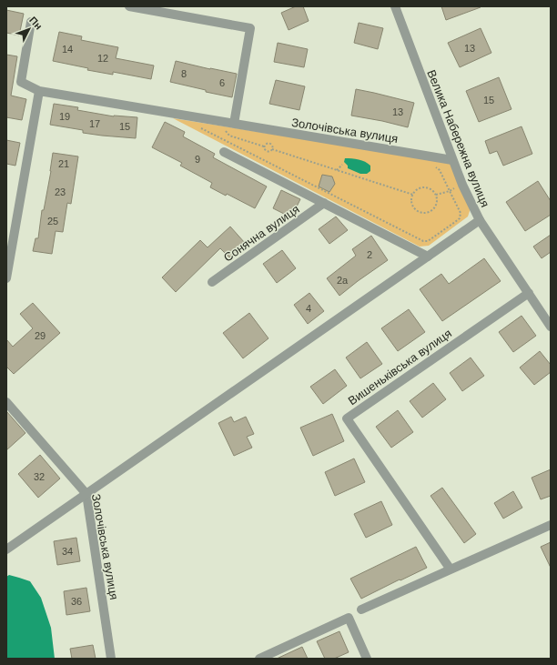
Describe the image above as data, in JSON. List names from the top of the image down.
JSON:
{
  "streets": {
    "street": [
      "Золочівська вулиця",
      "Велика Набережна вулиця",
      "Сонячна вулиця",
      "Вишеньківська вулиця"
    ]
  },
  "crossings": [
    ["Золочівська вулиця", "Велика Набережна вулиця"],
    ["Велика Набережна вулиця", "Вишеньківська вулиця"]
  ],
  "house_numbers": [
    "13",
    "14",
    "12",
    "8",
    "6",
    "15",
    "13",
    "19",
    "17",
    "15",
    "9",
    "21",
    "23",
    "25",
    "2",
    "2а",
    "4",
    "29",
    "32",
    "34",
    "36"
  ],
  "north": "top right"
}
